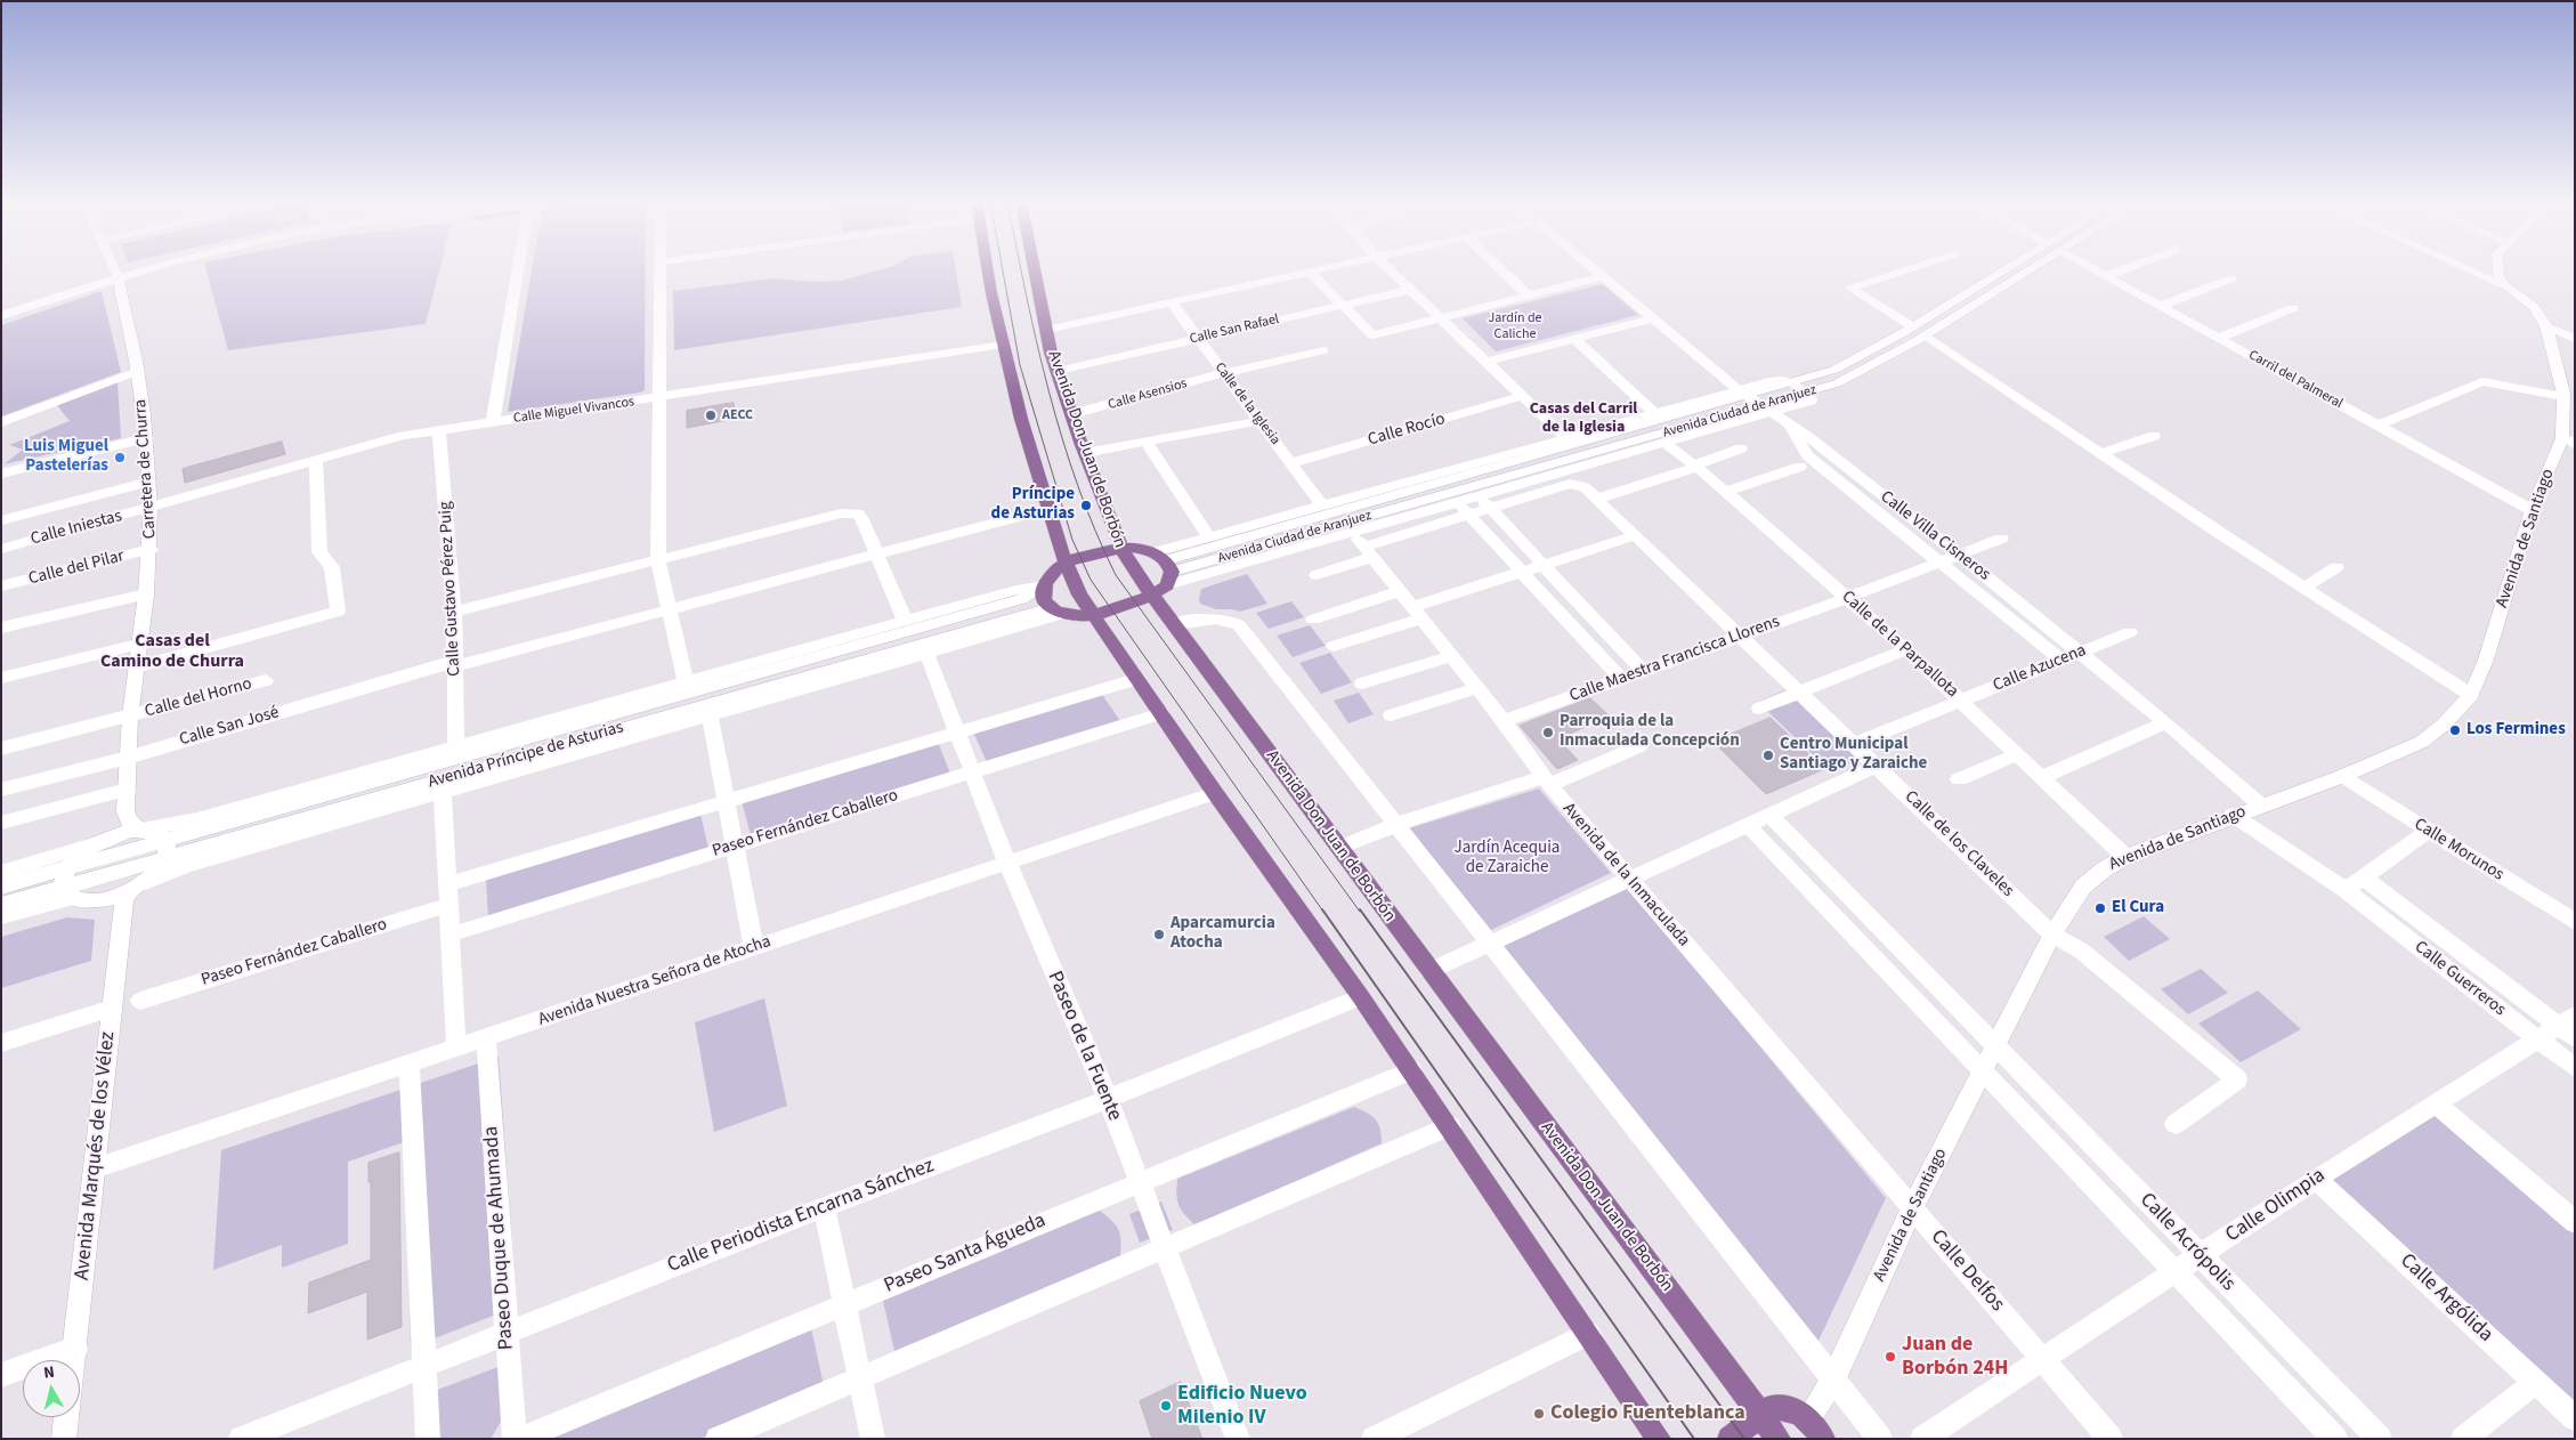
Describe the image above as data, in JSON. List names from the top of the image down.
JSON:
{
  "streets": {
    "main road": ["Avenida Don Juan de Borbón"],
    "street": [
      "Calle San Rafael",
      "Carril del Palmeral",
      "Calle Asensios",
      "Calle de la Iglesia",
      "Calle Miguel Vivancos",
      "Avenida Ciudad de Aranjuez",
      "Calle Rocío",
      "Carretera de Churra",
      "Calle Iniestas",
      "Calle Villa Cisneros",
      "Avenida de Santiago",
      "Calle del Pilar",
      "Calle Gustavo Pérez Puig",
      "Calle de la Parpallota",
      "Calle Maestra Francisca Llorens",
      "Calle Azucena",
      "Calle del Horno",
      "Calle San José",
      "Avenida Príncipe de Asturias",
      "Paseo Fernández Caballero",
      "Calle de los Claveles",
      "Calle Morunos",
      "Avenida de la Inmaculada",
      "Calle Guerreros",
      "Avenida Nuestra Señora de Atocha",
      "Paseo de la Fuente",
      "Avenida Marqués de los Vélez",
      "Calle Olimpia",
      "Calle Periodista Encarna Sánchez",
      "Paseo Duque de Ahumada",
      "Calle Acrópolis",
      "Paseo Santa Águeda",
      "Calle Delfos",
      "Calle Argólida"
    ]
  },
  "crossings": [
    ["Calle San Rafael", "Calle de la Iglesia"],
    ["Calle San Rafael", "Avenida Don Juan de Borbón"],
    ["Carril del Palmeral", "Avenida de Santiago"],
    ["Calle Asensios", "Calle de la Iglesia"],
    ["Calle Asensios", "Avenida Don Juan de Borbón"],
    ["Calle de la Iglesia", "Calle Rocío"],
    ["Calle Miguel Vivancos", "Carretera de Churra"],
    ["Calle Miguel Vivancos", "Calle Iniestas"],
    ["Calle Miguel Vivancos", "Calle Gustavo Pérez Puig"],
    ["Avenida Ciudad de Aranjuez", "Calle Villa Cisneros"],
    ["Carretera de Churra", "Calle Iniestas"],
    ["Carretera de Churra", "Calle del Pilar"],
    ["Carretera de Churra", "Calle del Horno"],
    ["Carretera de Churra", "Calle San José"],
    ["Calle Villa Cisneros", "Avenida de Santiago"],
    ["Calle Villa Cisneros", "Calle Maestra Francisca Llorens"],
    ["Calle Villa Cisneros", "Calle Azucena"],
    ["Avenida de Santiago", "Calle de la Parpallota"],
    ["Avenida de Santiago", "Calle de los Claveles"],
    ["Avenida de Santiago", "Calle Morunos"],
    ["Avenida de Santiago", "Avenida de la Inmaculada"],
    ["Avenida de Santiago", "Calle Guerreros"],
    ["Avenida de Santiago", "Calle Acrópolis"],
    ["Avenida de Santiago", "Calle Delfos"],
    ["Calle Gustavo Pérez Puig", "Calle San José"],
    ["Calle de la Parpallota", "Calle Maestra Francisca Llorens"],
    ["Calle de la Parpallota", "Calle Azucena"],
    ["Calle Maestra Francisca Llorens", "Calle de los Claveles"],
    ["Calle Maestra Francisca Llorens", "Avenida de la Inmaculada"],
    ["Calle Azucena", "Calle de los Claveles"],
    ["Paseo Fernández Caballero", "Paseo de la Fuente"],
    ["Avenida de la Inmaculada", "Calle Delfos"],
    ["Calle Guerreros", "Calle Olimpia"],
    ["Avenida Nuestra Señora de Atocha", "Paseo de la Fuente"],
    ["Avenida Nuestra Señora de Atocha", "Avenida Marqués de los Vélez"],
    ["Avenida Nuestra Señora de Atocha", "Paseo Duque de Ahumada"],
    ["Paseo de la Fuente", "Calle Periodista Encarna Sánchez"],
    ["Paseo de la Fuente", "Paseo Santa Águeda"],
    ["Calle Olimpia", "Calle Acrópolis"],
    ["Calle Olimpia", "Calle Delfos"],
    ["Calle Olimpia", "Calle Argólida"],
    ["Calle Periodista Encarna Sánchez", "Paseo Duque de Ahumada"]
  ],
  "districts": ["Casas del Carril de la Iglesia", "Casas del Camino de Churra"],
  "parks": ["Jardín de Caliche", "Jardín Acequia de Zaraiche"],
  "places": [
    "AECC",
    "Luis Miguel Pastelerías",
    "Príncipe de Asturias",
    "Los Fermines",
    "Parroquia de la Inmaculada Concepción",
    "Centro Municipal Santiago y Zaraiche",
    "El Cura",
    "Aparcamurcia Atocha",
    "Juan de Borbón 24H",
    "Edificio Nuevo Milenio IV",
    "Colegio Fuenteblanca"
  ],
  "north": "top"
}
